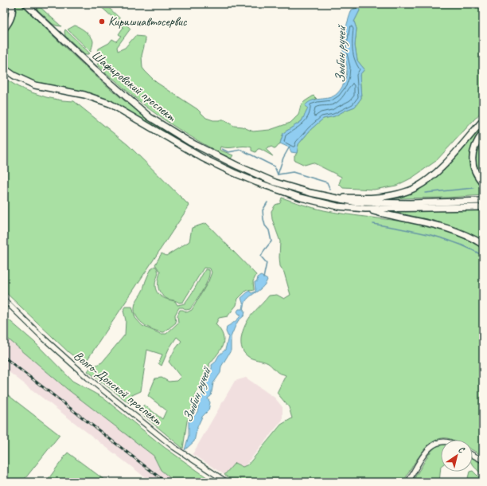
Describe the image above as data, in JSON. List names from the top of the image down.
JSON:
{
  "streets": {
    "main road": ["Шафировский проспект"],
    "street": ["Волго-Донской проспект"]
  },
  "water": ["Зыбин ручей"],
  "places": ["Киришиавтосервис"],
  "north": "top right"
}
